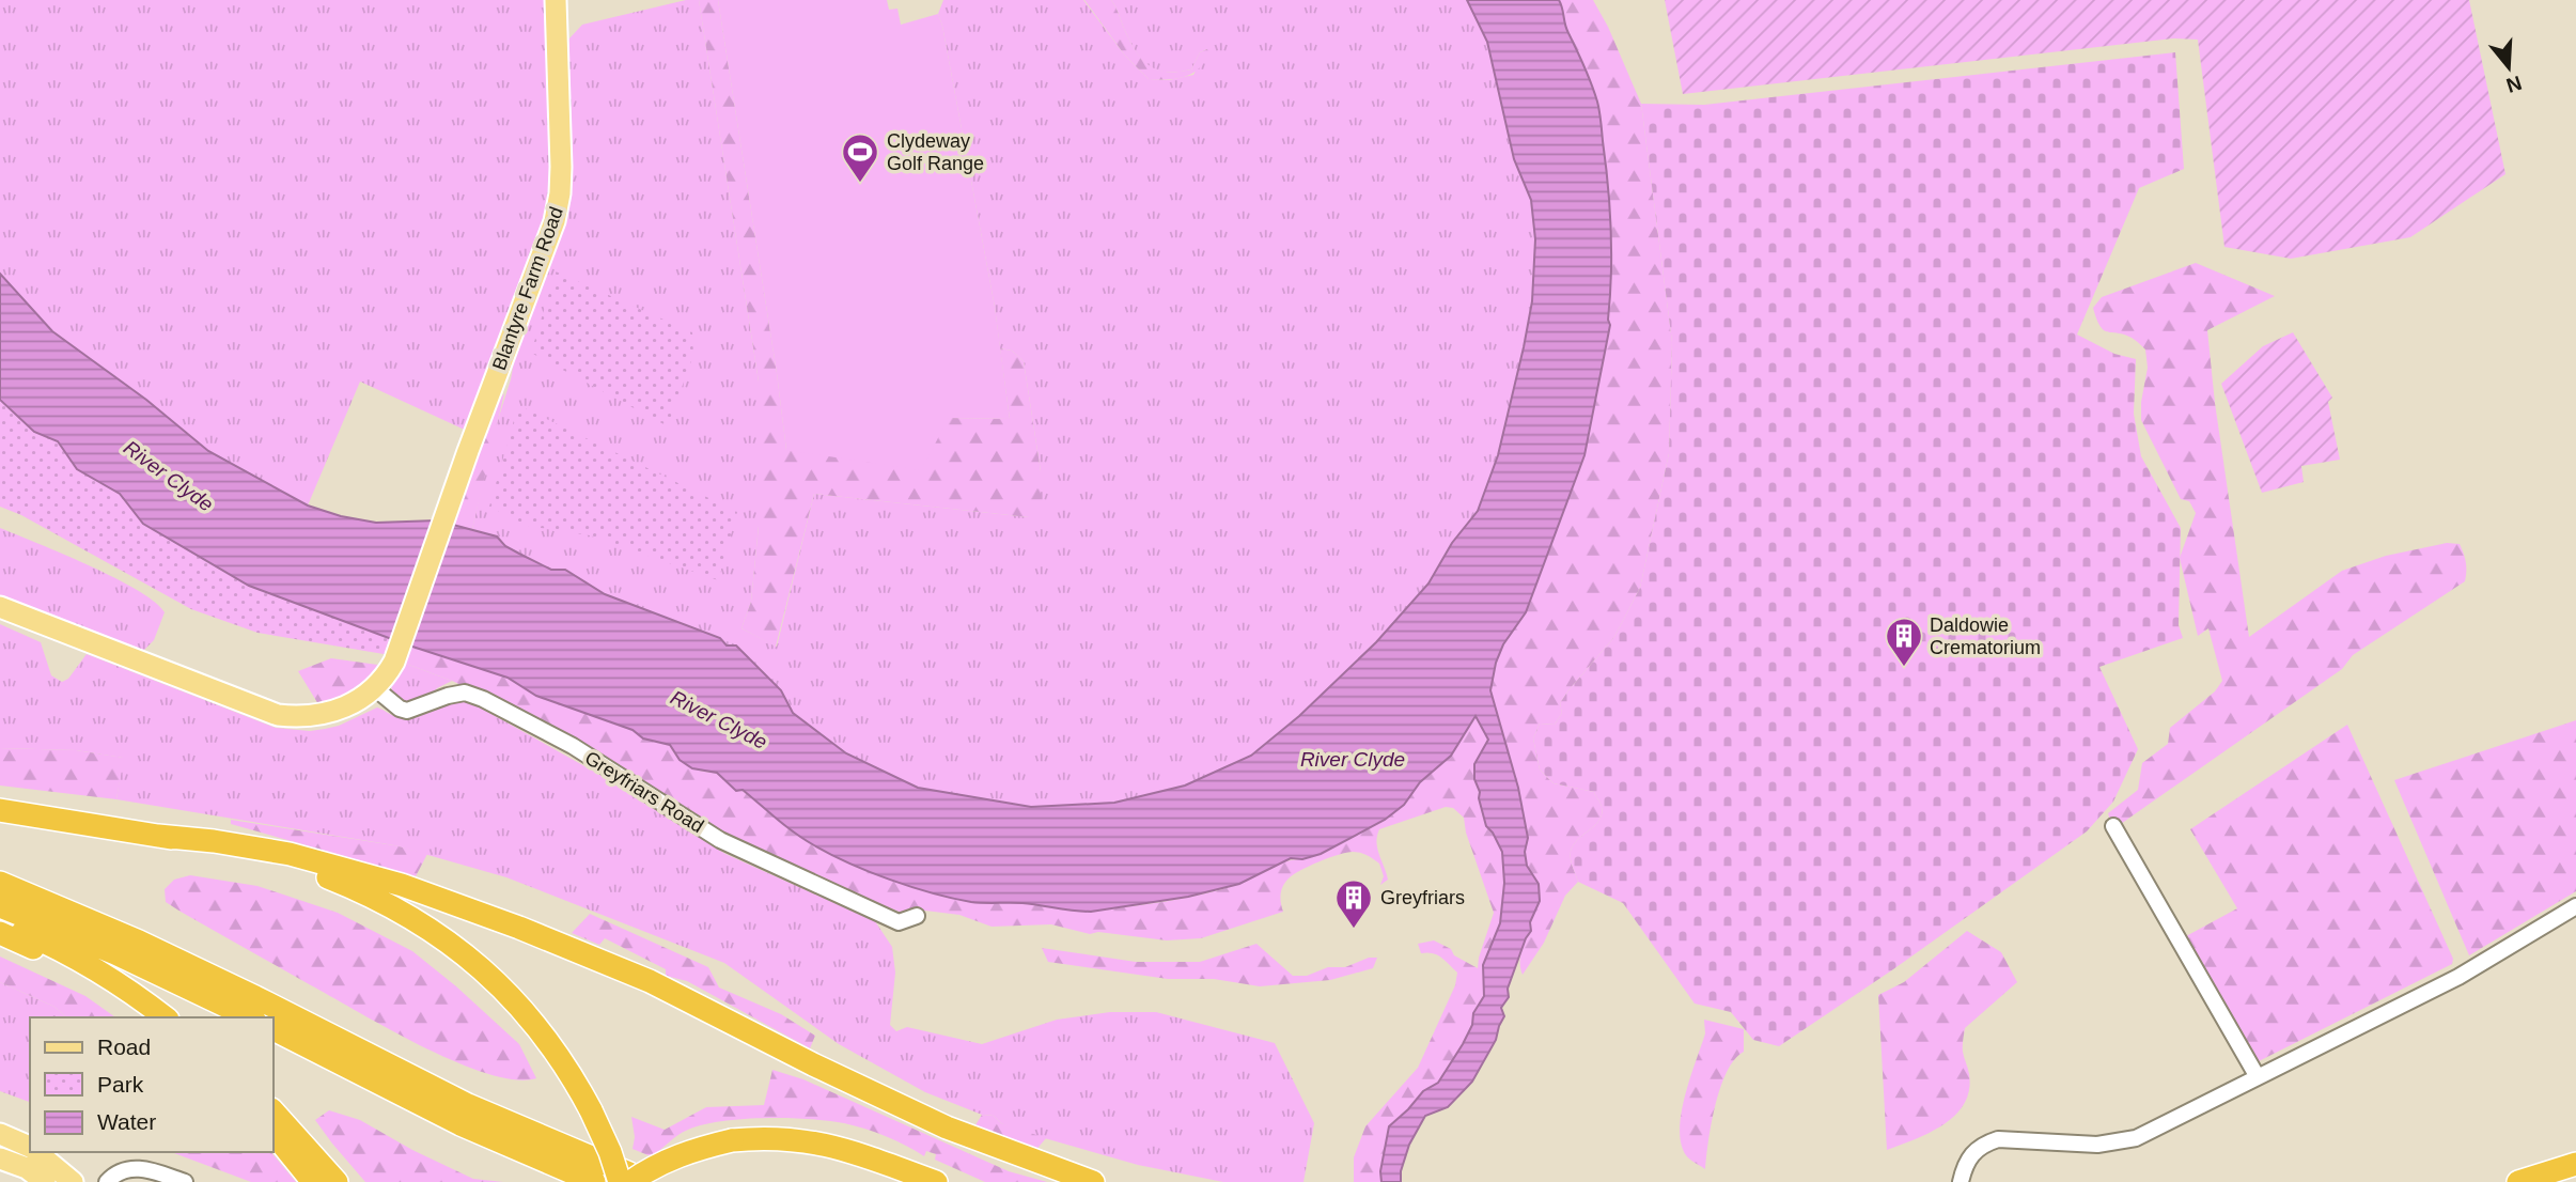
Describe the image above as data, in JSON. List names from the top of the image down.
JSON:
{
  "streets": {
    "main road": ["Blantyre Farm Road"],
    "street": ["Greyfriars Road"]
  },
  "crossings": [
    ["Blantyre Farm Road", "Greyfriars Road"]
  ],
  "water": ["River Clyde"],
  "places": {
    "sports": ["Clydeway Golf Range"],
    "building": ["Daldowie Crematorium", "Greyfriars"]
  },
  "legend": ["Road", "Park", "Water"],
  "north": "bottom"
}
